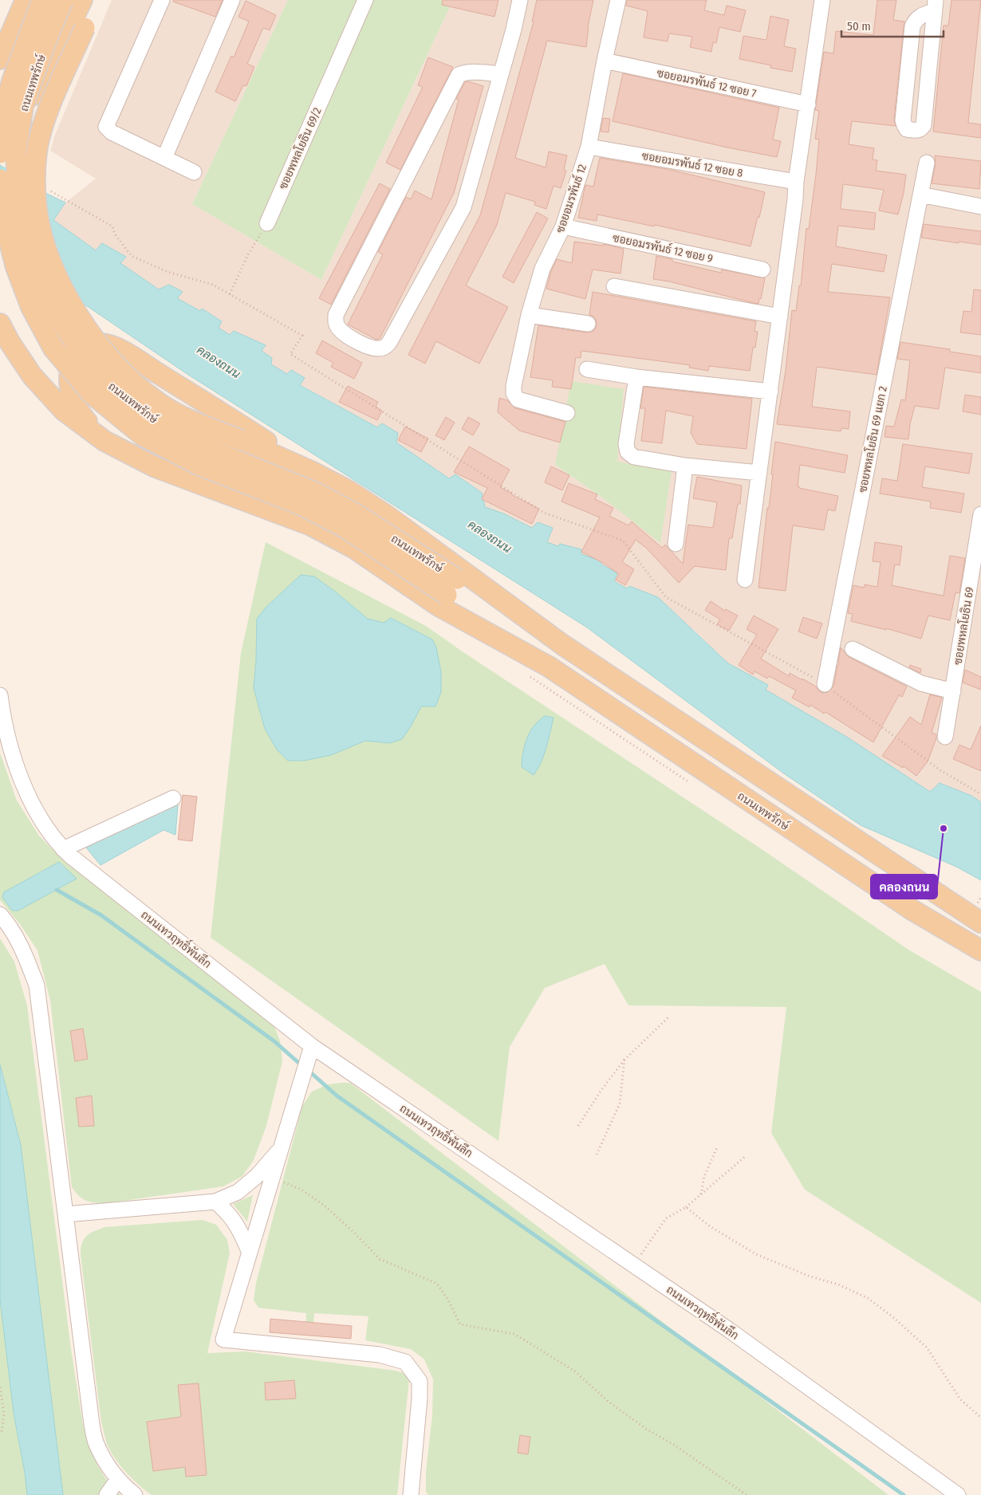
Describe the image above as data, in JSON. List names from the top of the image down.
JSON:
{
  "streets": {
    "main road": ["ถนนเทพรักษ์"],
    "street": [
      "ซอยอมรพันธ์ 12 ซอย 7",
      "ซอยพหลโยธิน 69/2",
      "ซอยอมรพันธ์ 12 ซอย 8",
      "ซอยอมรพันธ์ 12",
      "ซอยอมรพันธ์ 12 ซอย 9",
      "ซอยพหลโยธิน 69 แยก 2",
      "ซอยพหลโยธิน 69",
      "ถนนเทวฤทธิ์พันลึก"
    ]
  },
  "crossings": [
    ["ซอยอมรพันธ์ 12 ซอย 7", "ซอยอมรพันธ์ 12"],
    ["ซอยอมรพันธ์ 12 ซอย 8", "ซอยอมรพันธ์ 12"],
    ["ซอยอมรพันธ์ 12", "ซอยอมรพันธ์ 12 ซอย 9"]
  ],
  "water": ["คลองถนน"],
  "places": ["คลองถนน"],
  "scale_bar": "50 m"
}
